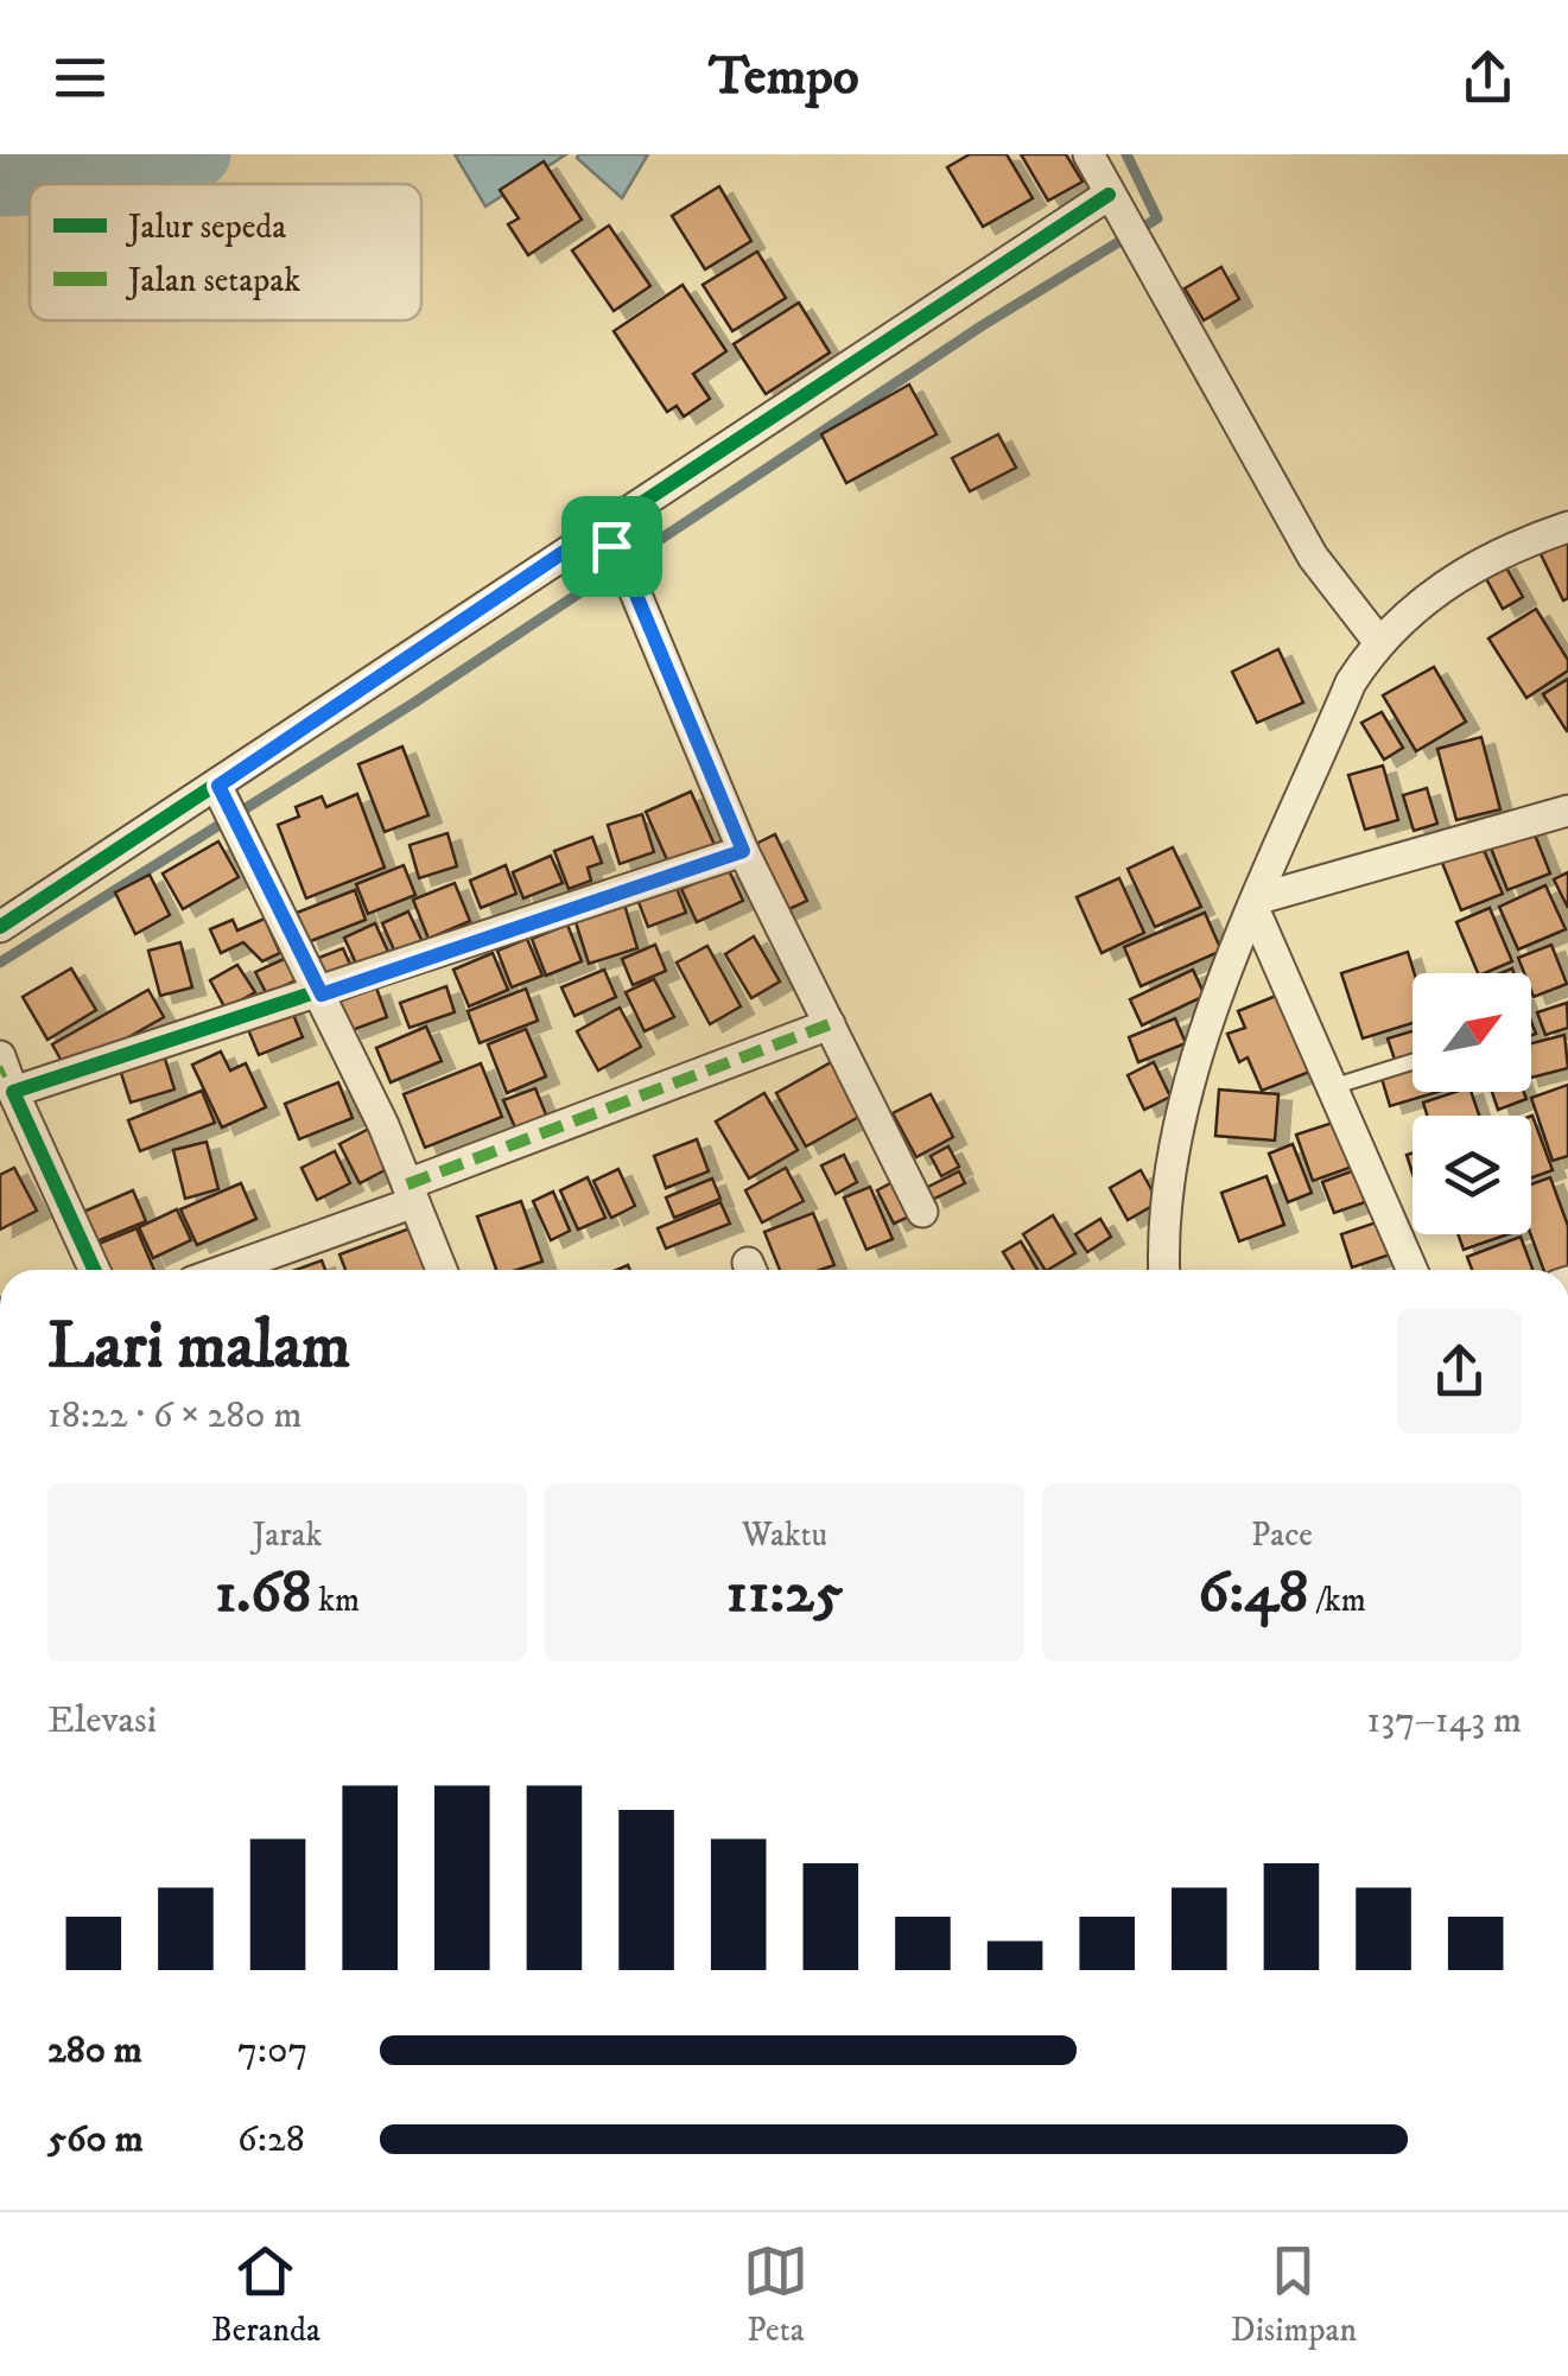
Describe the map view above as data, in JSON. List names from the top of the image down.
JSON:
{
  "legend": ["Jalur sepeda", "Jalan setapak"],
  "north": "top right",
  "page": {
    "header": "Tempo",
    "heading": ["Lari malam", "18:22 · 6 × 280 m"],
    "stats": [
      ["Jarak", "1.68 km"],
      ["Waktu", "11:25"],
      ["Pace", "6:48 /km"]
    ],
    "chart": ["Elevasi", "137–143 m"],
    "list": [
      {
        "name": "280 m",
        "note": "7:07"
      },
      {
        "name": "560 m",
        "note": "6:28"
      }
    ],
    "tabs": ["Beranda", "Peta", "Disimpan"]
  }
}
